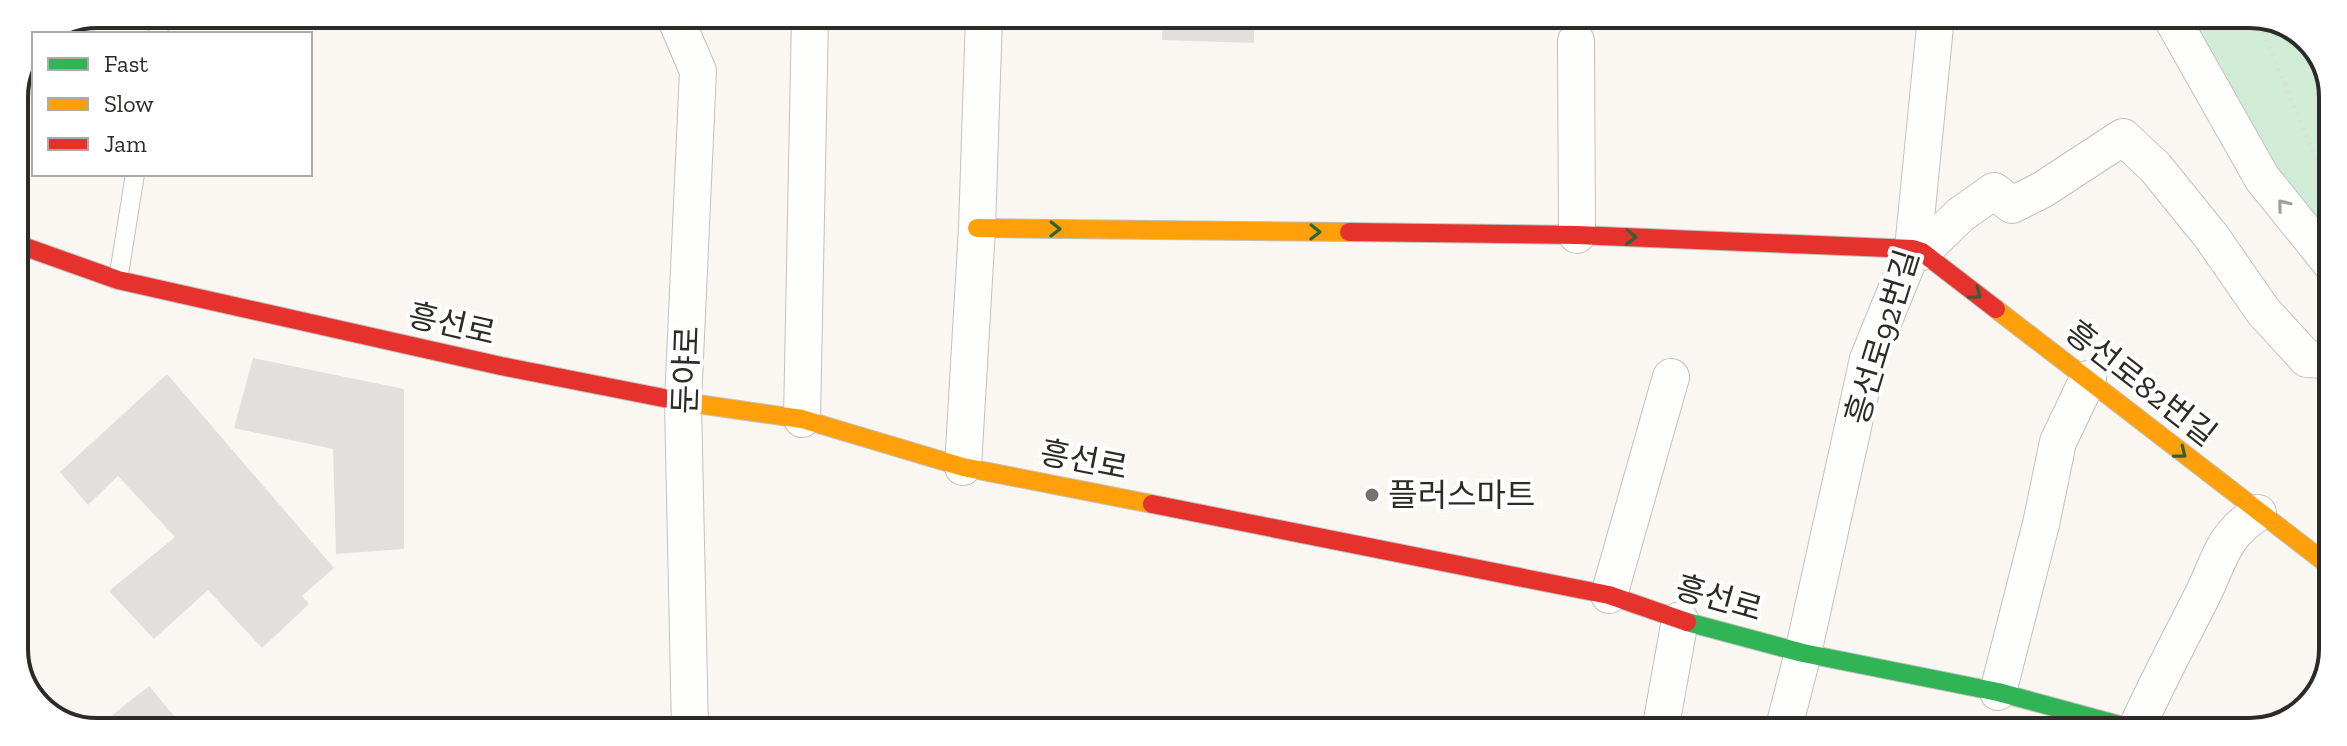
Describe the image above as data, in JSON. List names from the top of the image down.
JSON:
{
  "streets": {
    "street": [
      "흥선로",
      "흥선로92번길",
      "둔야로",
      "흥선로82번길"
    ]
  },
  "crossings": [
    ["흥선로", "흥선로92번길"],
    ["흥선로", "둔야로"],
    ["흥선로92번길", "흥선로82번길"]
  ],
  "one_way": ["흥선로82번길"],
  "places": ["플러스마트"],
  "legend": ["Fast", "Slow", "Jam"]
}
